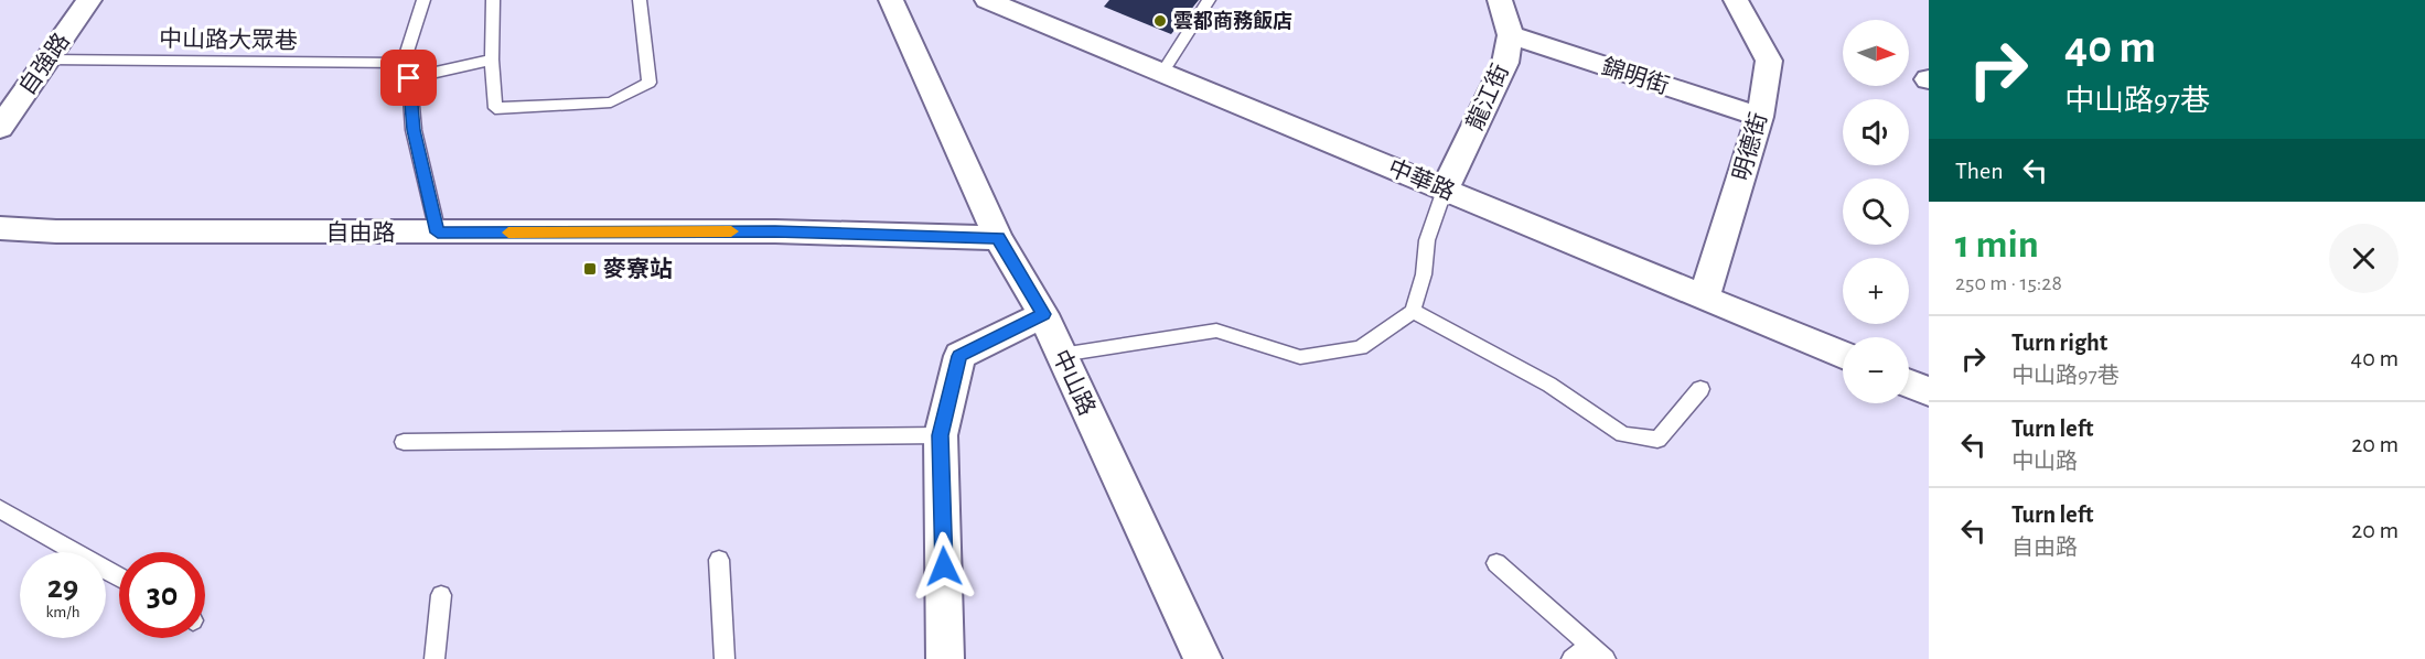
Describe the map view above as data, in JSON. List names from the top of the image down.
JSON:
{
  "streets": {
    "street": [
      "自強路",
      "錦明街",
      "龍江街",
      "明德街",
      "中華路",
      "自由路",
      "中山路"
    ],
    "lane": ["中山路大眾巷"]
  },
  "crossings": [
    ["中山路大眾巷", "自強路"],
    ["錦明街", "龍江街"],
    ["錦明街", "明德街"],
    ["龍江街", "中華路"],
    ["明德街", "中華路"],
    ["自由路", "中山路"]
  ],
  "places": {
    "other": ["雲都商務飯店"],
    "transit": ["麥寮站"]
  },
  "north": "right",
  "page": {
    "turn": ["40 m", "中山路97巷"],
    "map_buttons": ["+", "−"],
    "then": "Then",
    "heading": ["1 min", "250 m · 15:28"],
    "list": [
      {
        "name": "Turn right",
        "note": "中山路97巷",
        "value": "40 m"
      },
      {
        "name": "Turn left",
        "note": "中山路",
        "value": "20 m"
      },
      {
        "name": "Turn left",
        "note": "自由路",
        "value": "20 m"
      }
    ],
    "speed": "29 km/h",
    "limit": "30"
  }
}
